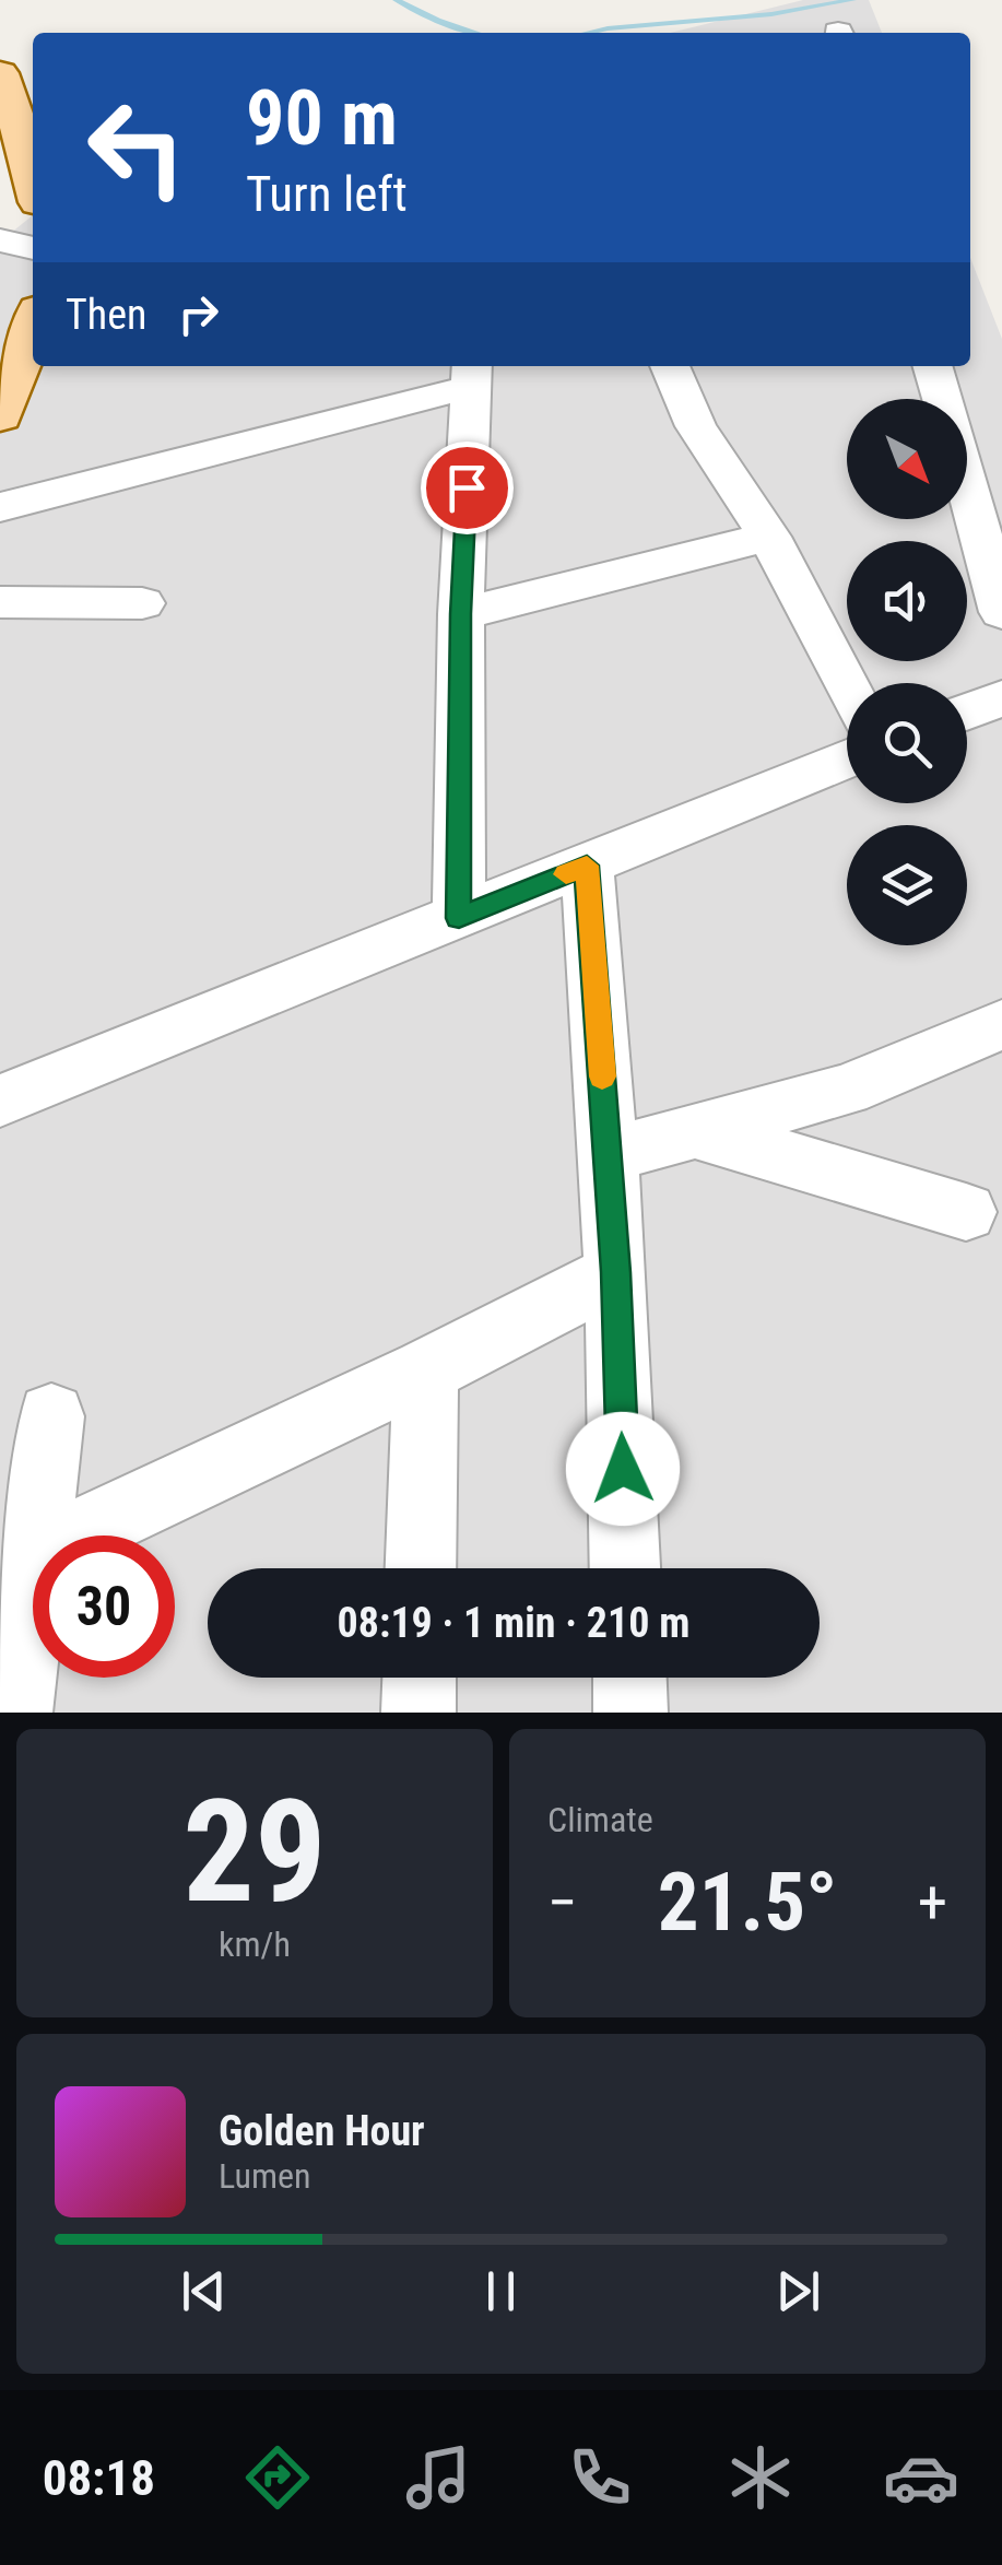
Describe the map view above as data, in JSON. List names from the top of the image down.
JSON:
{
  "north": "bottom right",
  "page": {
    "turn": ["90 m", "Turn left"],
    "then": "Then",
    "limit": "30",
    "trip": "08:19 · 1 min · 210 m",
    "tile": [
      ["29", "km/h"],
      "Climate"
    ],
    "heat": ["−", "21.5°", "+"],
    "song": ["Golden Hour", "Lumen"],
    "tabs": "08:18"
  }
}
